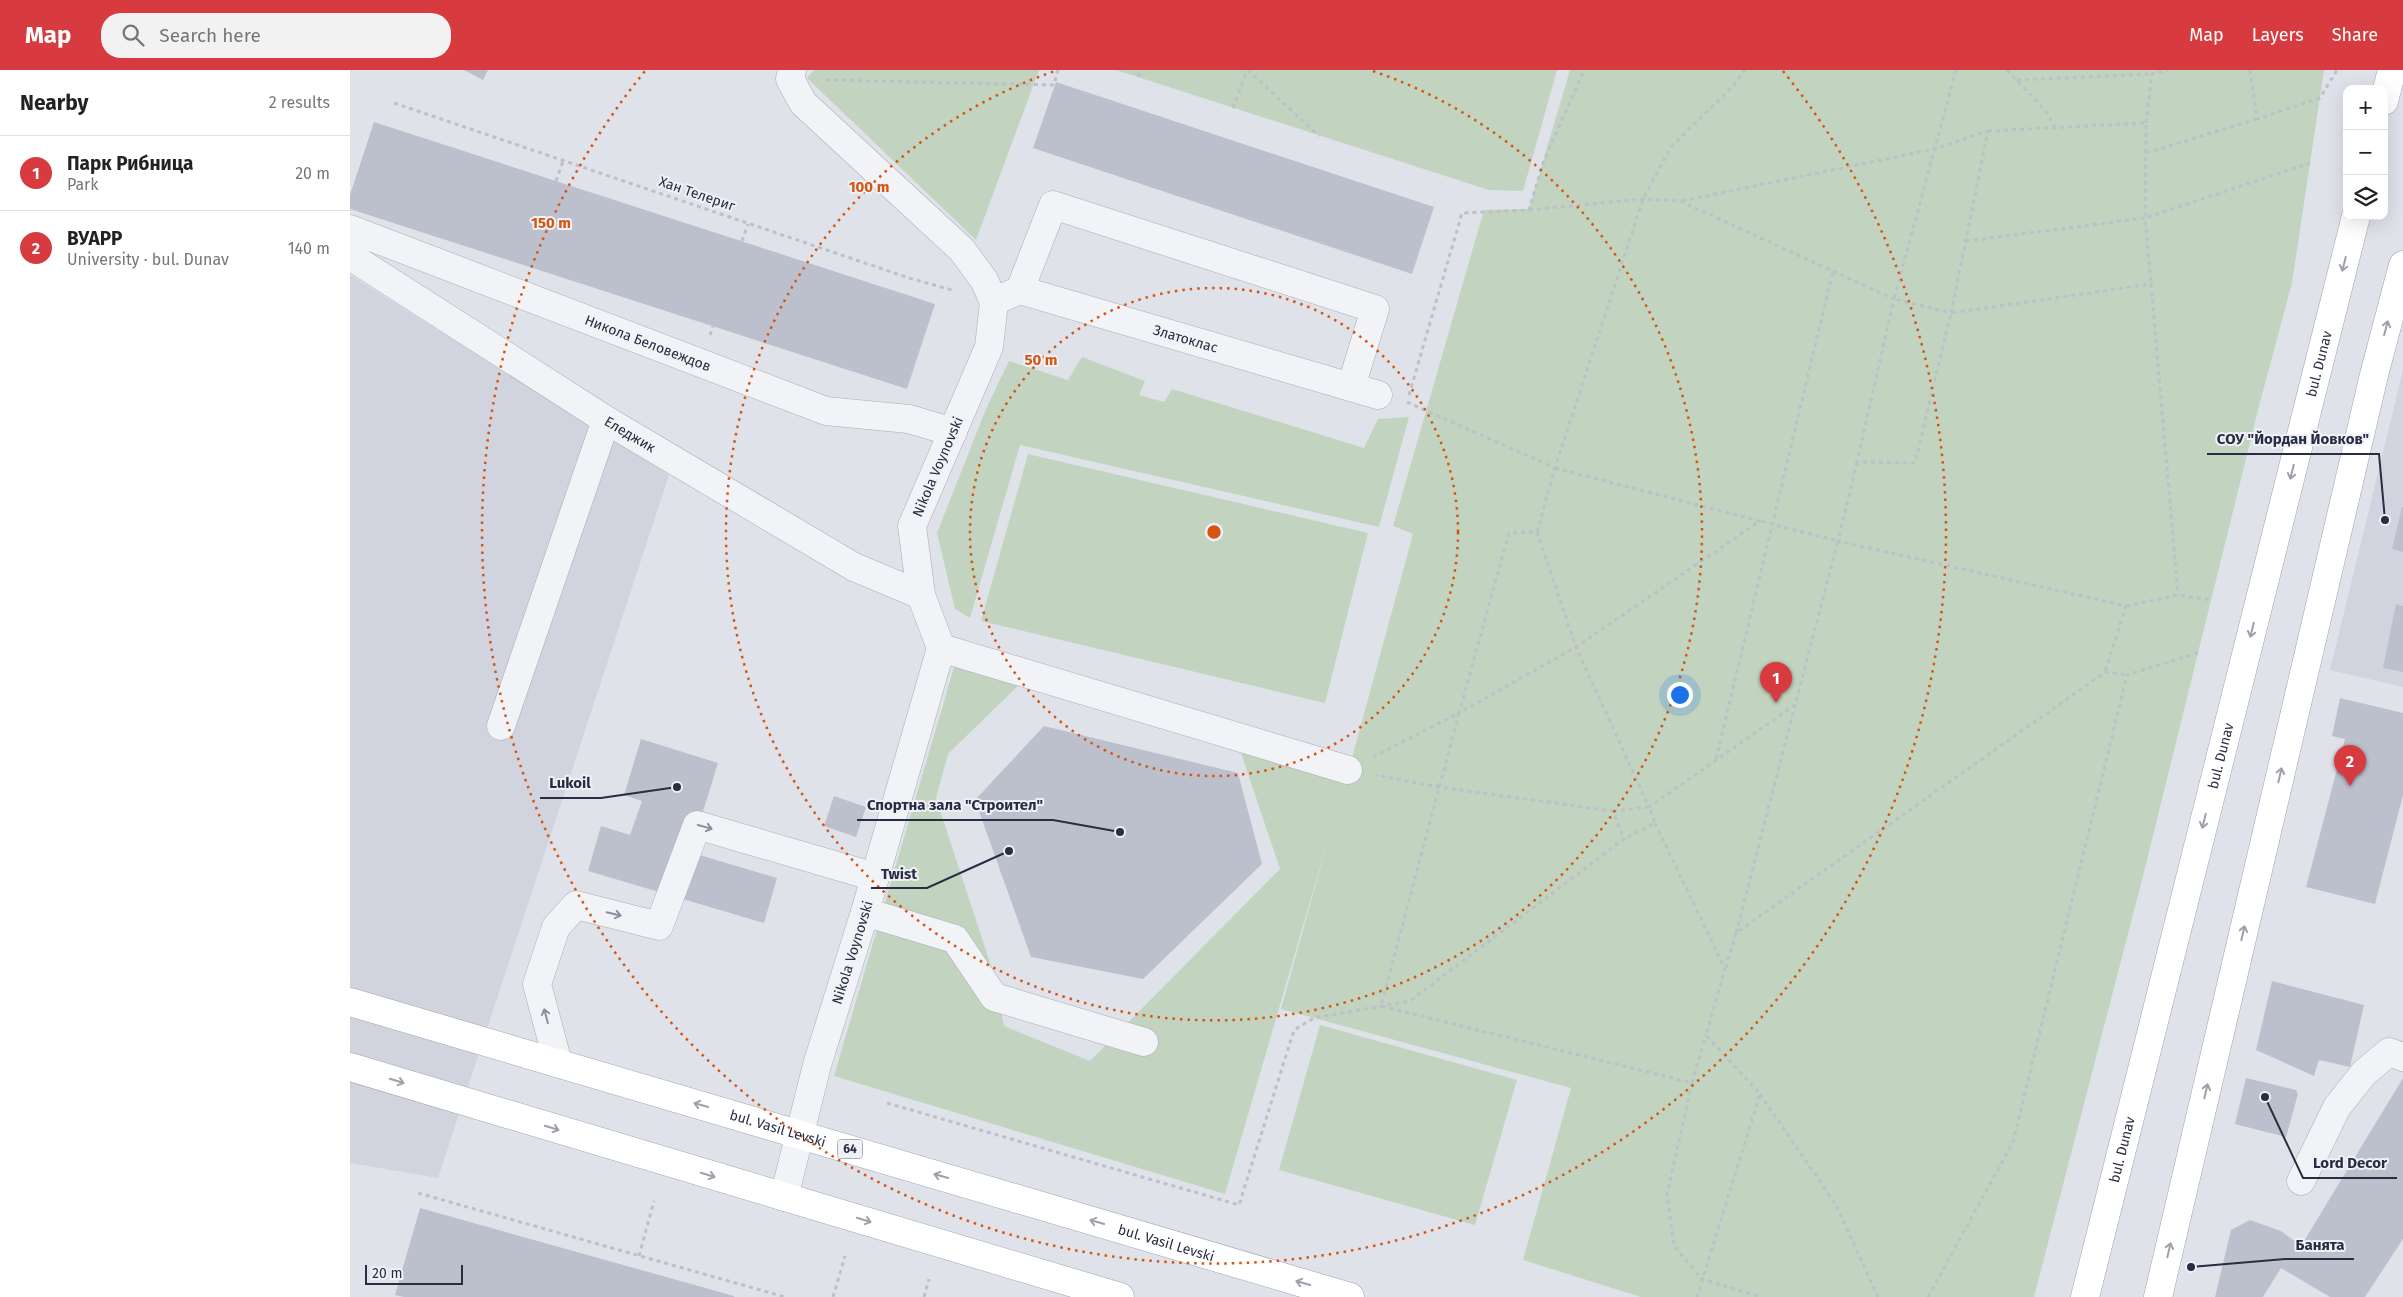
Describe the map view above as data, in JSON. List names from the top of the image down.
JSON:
{
  "streets": {
    "main road": ["bul. Dunav", "bul. Vasil Levski", "64"],
    "street": [
      "Златоклас",
      "Никола Беловеждов",
      "Еледжик",
      "Nikola Voynovski"
    ],
    "path": ["Хан Телериг"]
  },
  "crossings": [
    ["Хан Телериг", "Nikola Voynovski"],
    ["Никола Беловеждов", "Nikola Voynovski"],
    ["Еледжик", "Nikola Voynovski"],
    ["Nikola Voynovski", "bul. Vasil Levski"]
  ],
  "places": [
    "СОУ \"Йордан Йовков\"",
    "Lukoil",
    "Спортна зала \"Строител\"",
    "Twist",
    "Lord Decor",
    "Банята"
  ],
  "scale_bar": "20 m",
  "page": {
    "header": "Map",
    "search": "Search here",
    "nav": ["Map", "Layers", "Share"],
    "heading": ["Nearby", "2 results"],
    "map_buttons": ["+", "−"],
    "list": [
      {
        "mark": "1",
        "name": "Парк Рибница",
        "note": "Park",
        "value": "20 m"
      },
      {
        "mark": "2",
        "name": "ВУАРР",
        "note": "University · bul. Dunav",
        "value": "140 m"
      }
    ],
    "pins": ["1", "2"],
    "scale": "20 m"
  },
  "rings": ["100 m", "150 m", "50 m"]
}
